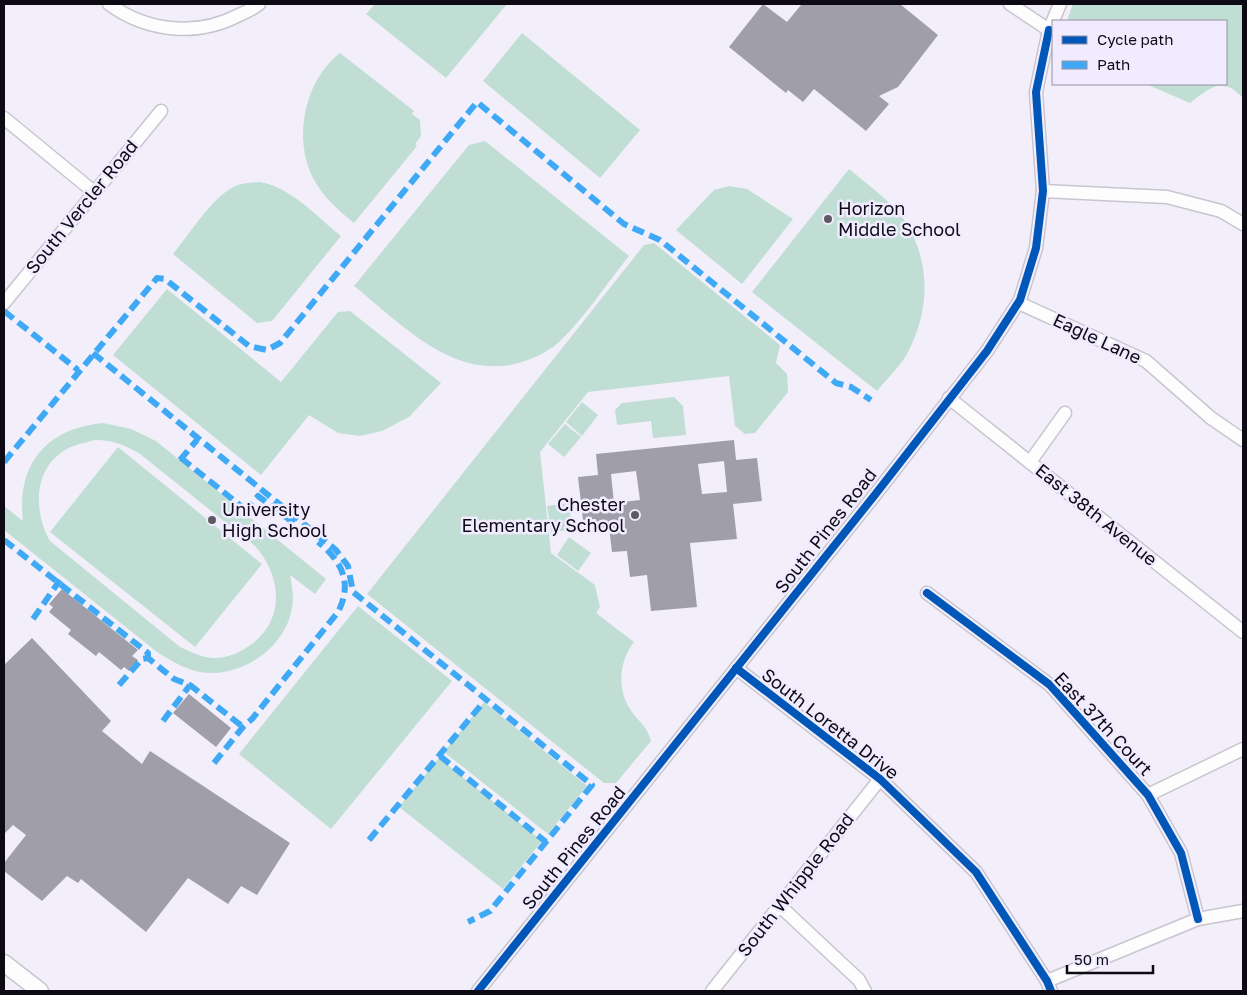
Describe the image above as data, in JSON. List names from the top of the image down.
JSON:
{
  "streets": {
    "street": [
      "South Vercler Road",
      "Eagle Lane",
      "East 38th Avenue",
      "South Pines Road",
      "South Loretta Drive",
      "East 37th Court",
      "South Whipple Road"
    ]
  },
  "crossings": [
    ["Eagle Lane", "South Pines Road"],
    ["East 38th Avenue", "South Pines Road"],
    ["South Pines Road", "South Loretta Drive"],
    ["South Loretta Drive", "South Whipple Road"]
  ],
  "places": ["Horizon Middle School", "Chester Elementary School", "University High School"],
  "legend": ["Cycle path", "Path"],
  "scale_bar": "50 m"
}
